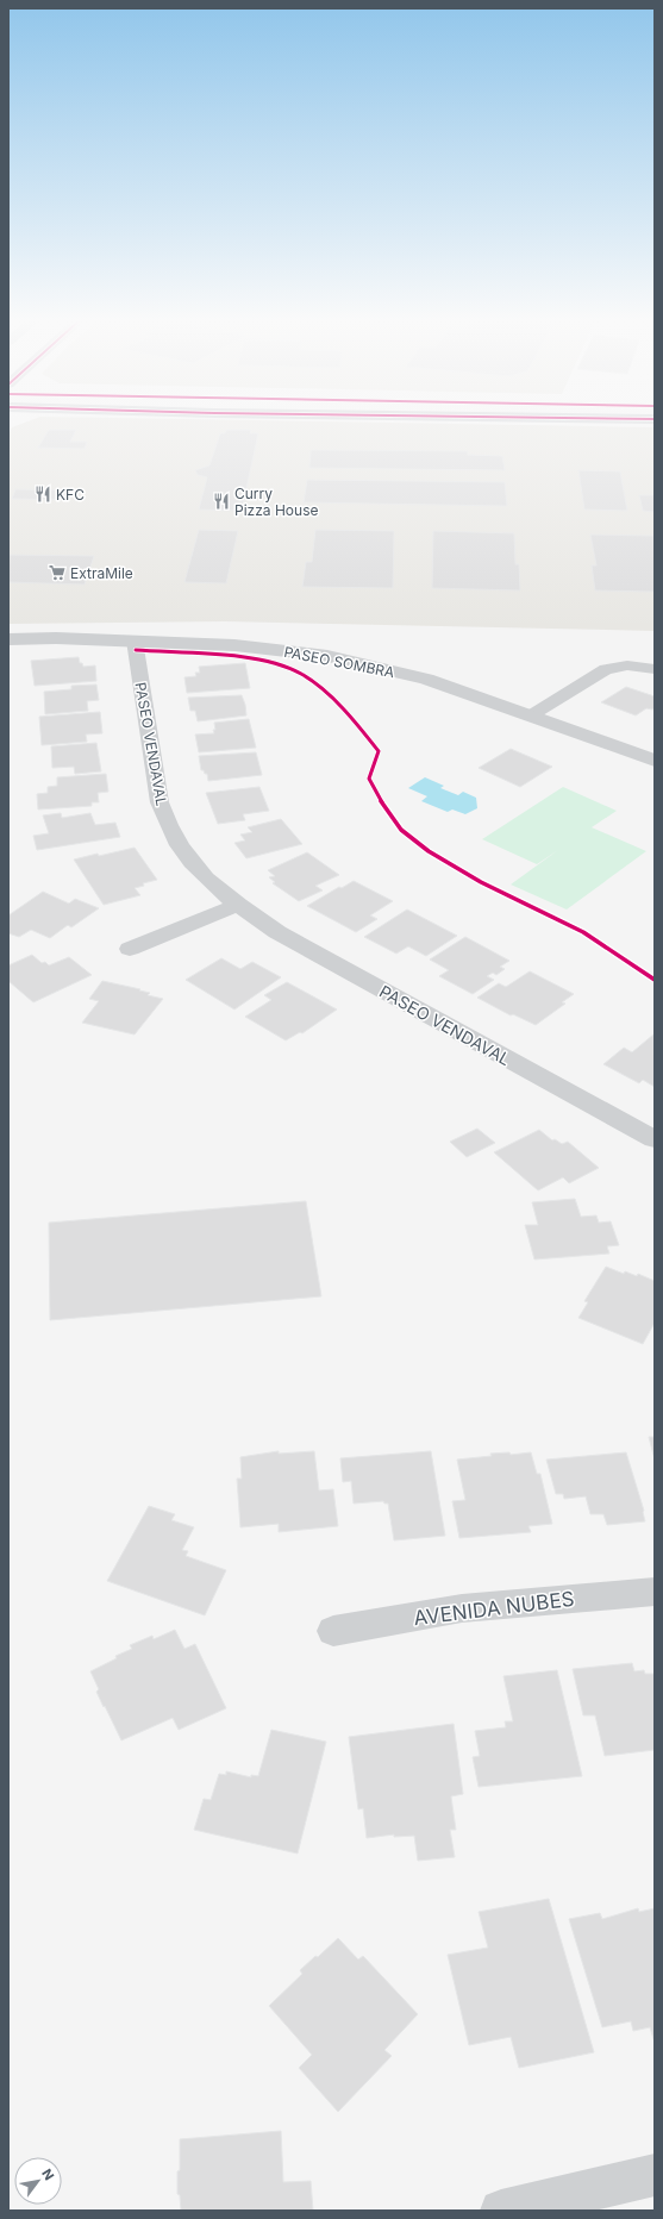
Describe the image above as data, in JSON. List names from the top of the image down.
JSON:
{
  "streets": {
    "street": ["PASEO SOMBRA", "PASEO VENDAVAL", "AVENIDA NUBES"]
  },
  "crossings": [
    ["PASEO SOMBRA", "PASEO VENDAVAL"]
  ],
  "places": {
    "restaurant": ["KFC", "Curry Pizza House"],
    "supermarket": ["ExtraMile"]
  },
  "north": "top right"
}
